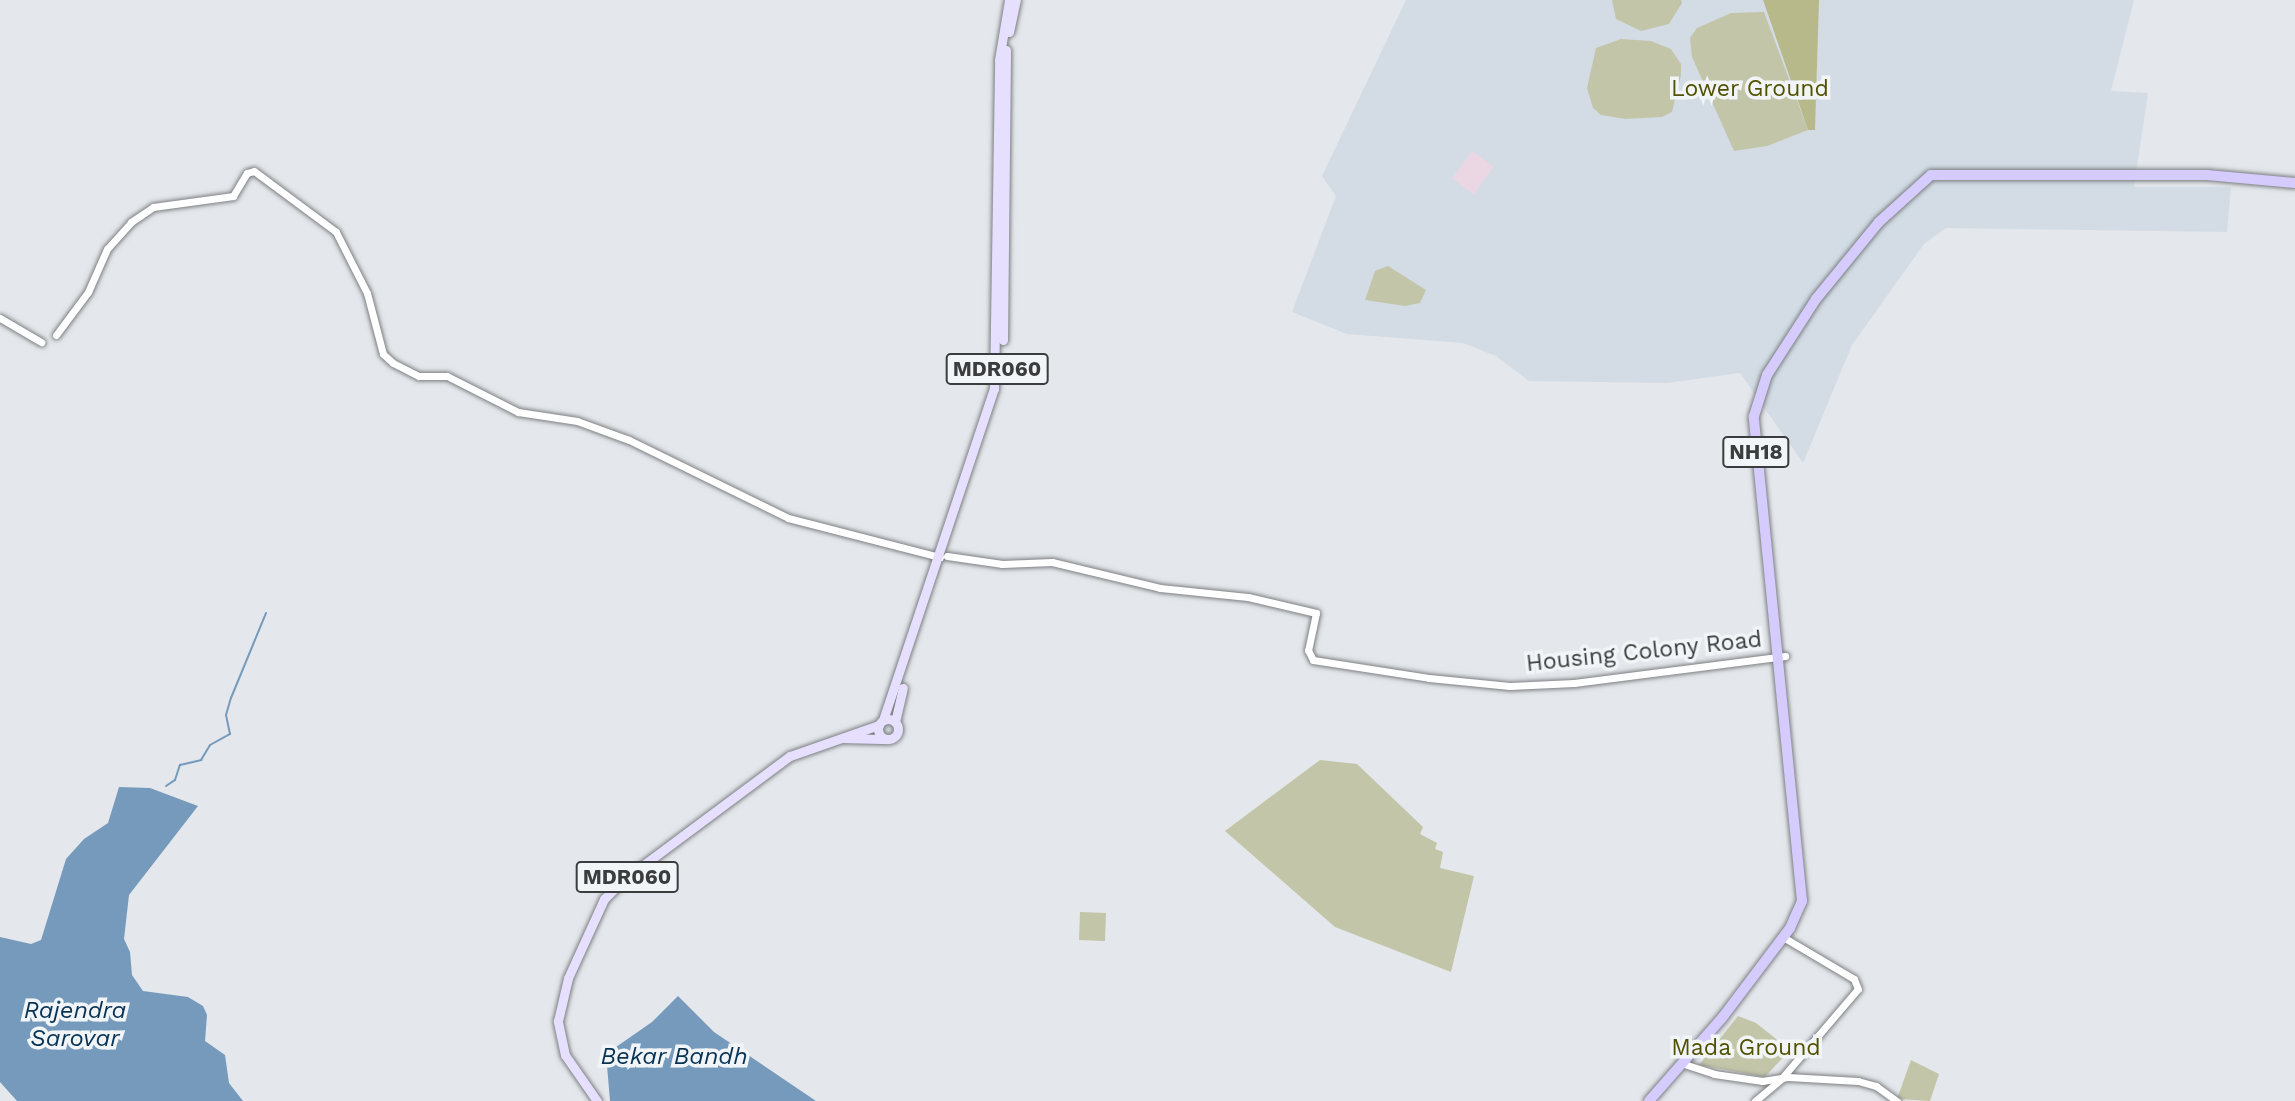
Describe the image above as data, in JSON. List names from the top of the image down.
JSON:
{
  "streets": {
    "highway": ["NH18"],
    "main road": ["MDR060"],
    "street": ["Housing Colony Road"]
  },
  "crossings": [
    ["MDR060", "Housing Colony Road"],
    ["NH18", "Housing Colony Road"]
  ],
  "water": ["Rajendra Sarovar", "Bekar Bandh"],
  "parks": ["Lower Ground", "Mada Ground"]
}
